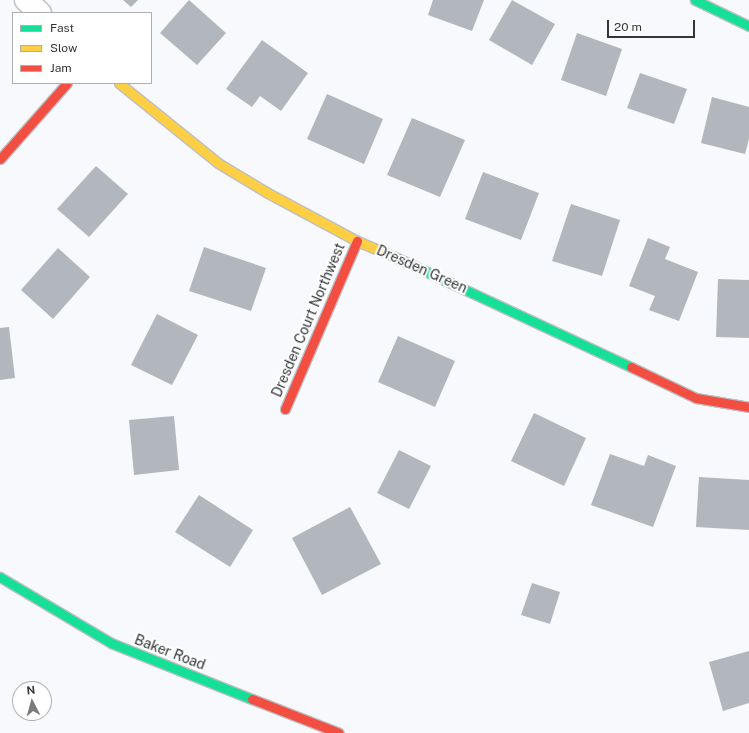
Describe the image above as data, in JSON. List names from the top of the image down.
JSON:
{
  "streets": {
    "street": ["Dresden Green", "Dresden Court Northwest", "Baker Road"]
  },
  "crossings": [
    ["Dresden Green", "Dresden Court Northwest"]
  ],
  "legend": ["Fast", "Slow", "Jam"],
  "scale_bar": "20 m",
  "north": "top"
}
